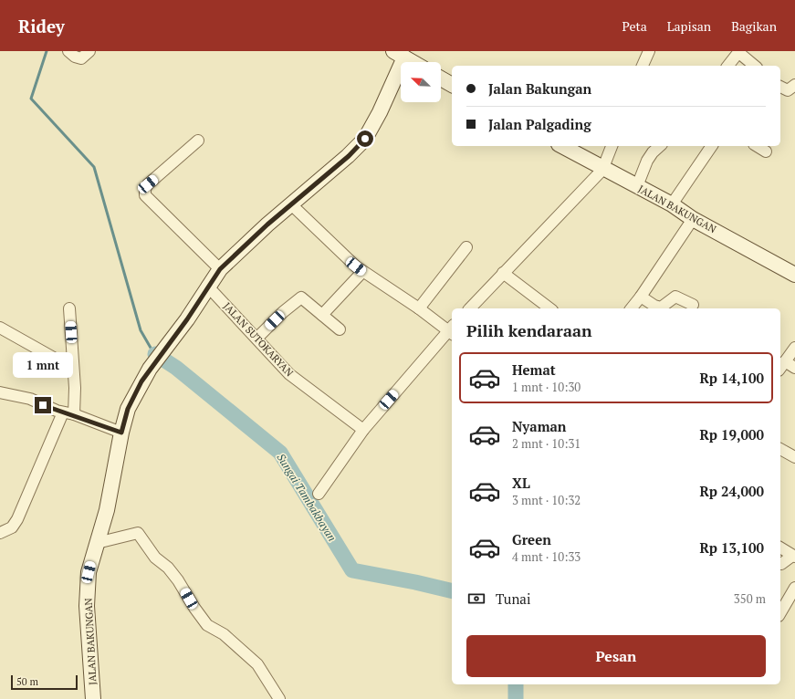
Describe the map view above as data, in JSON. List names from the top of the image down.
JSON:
{
  "streets": {
    "main road": ["JALAN BAKUNGAN"],
    "street": ["JALAN SUTOKARYAN"]
  },
  "crossings": [
    ["JALAN BAKUNGAN", "JALAN SUTOKARYAN"]
  ],
  "water": ["Sungai Tambakbayan"],
  "scale_bar": "50 m",
  "north": "top left",
  "page": {
    "header": "Ridey",
    "nav": ["Peta", "Lapisan", "Bagikan"],
    "banner": ["Jalan Bakungan", "Jalan Palgading"],
    "heading": "Pilih kendaraan",
    "bubble": "1 mnt",
    "list": [
      {
        "name": "Hemat",
        "note": "1 mnt · 10:30",
        "value": "Rp 14,100"
      },
      {
        "name": "Nyaman",
        "note": "2 mnt · 10:31",
        "value": "Rp 19,000"
      },
      {
        "name": "XL",
        "note": "3 mnt · 10:32",
        "value": "Rp 24,000"
      },
      {
        "name": "Green",
        "note": "4 mnt · 10:33",
        "value": "Rp 13,100"
      }
    ],
    "pay": ["Tunai", "350 m"],
    "buttons": "Pesan",
    "scale": "50 m"
  }
}
